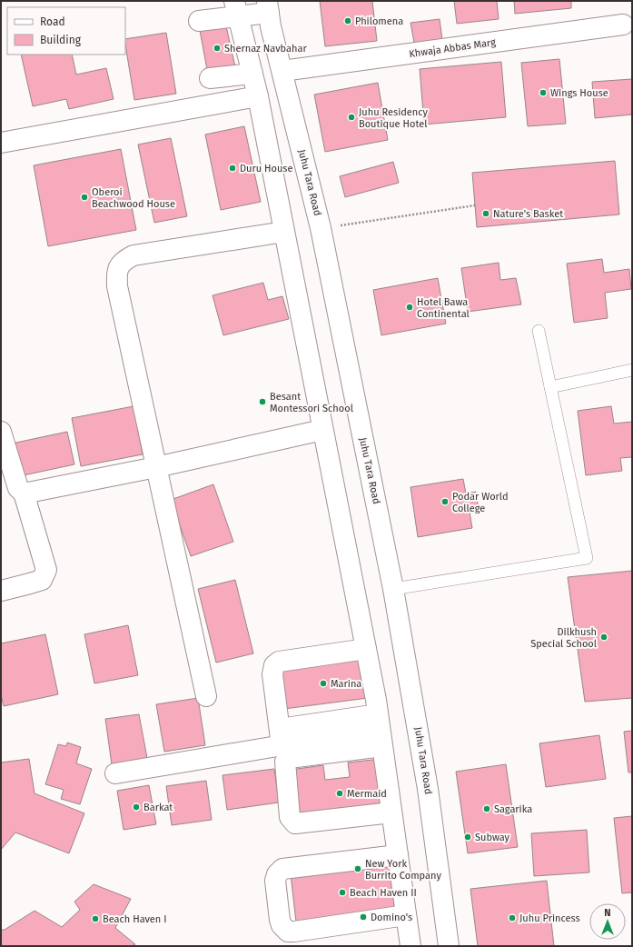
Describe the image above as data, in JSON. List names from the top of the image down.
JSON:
{
  "streets": {
    "street": ["Khwaja Abbas Marg", "Juhu Tara Road"]
  },
  "crossings": [
    ["Khwaja Abbas Marg", "Juhu Tara Road"]
  ],
  "places": [
    "Philomena",
    "Shernaz Navbahar",
    "Wings House",
    "Juhu Residency Boutique Hotel",
    "Duru House",
    "Oberoi Beachwood House",
    "Nature's Basket",
    "Hotel Bawa Continental",
    "Besant Montessori School",
    "Podar World College",
    "Dilkhush Special School",
    "Marina",
    "Mermaid",
    "Barkat",
    "Sagarika",
    "Subway",
    "New York Burrito Company",
    "Beach Haven II",
    "Domino's",
    "Juhu Princess",
    "Beach Haven I"
  ],
  "legend": ["Road", "Building"],
  "north": "top"
}
